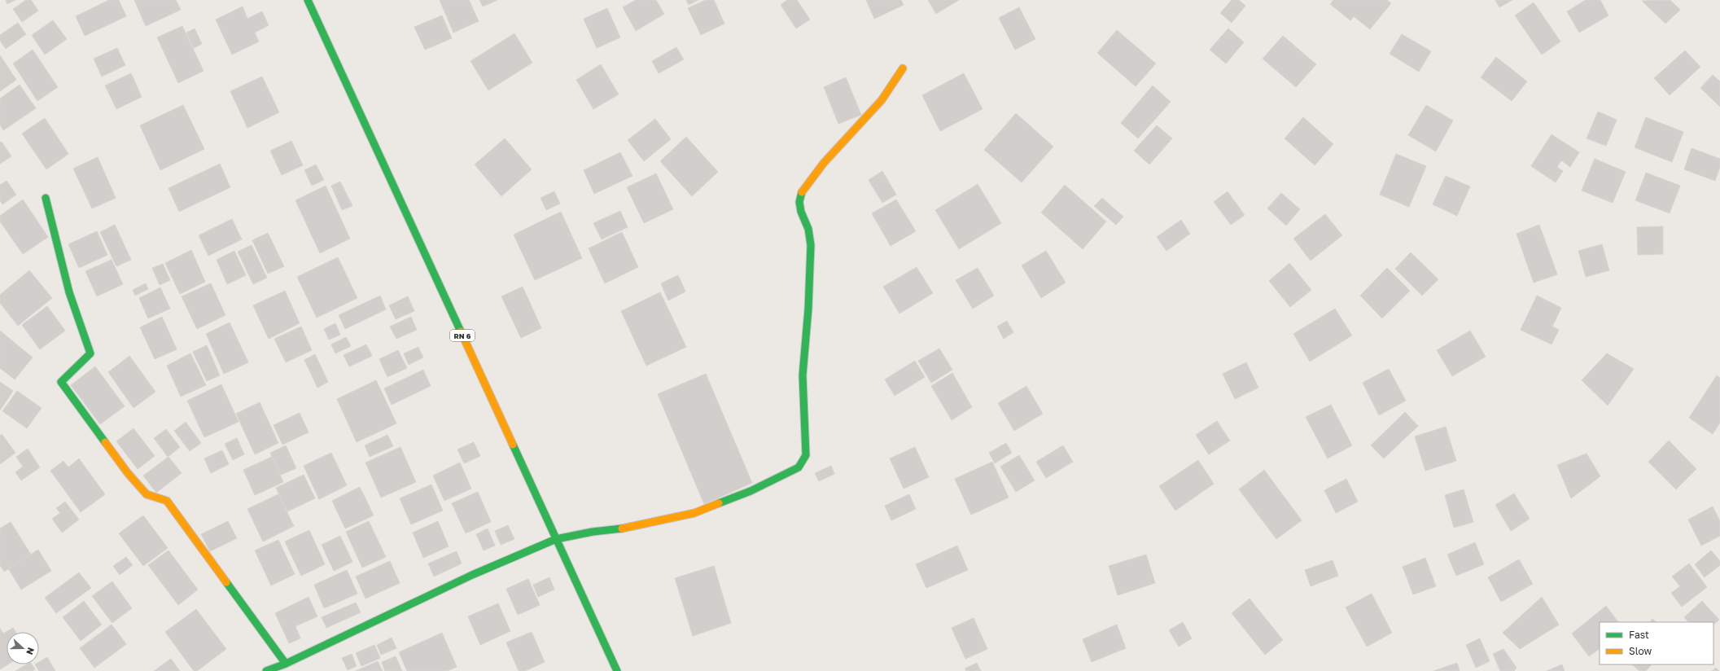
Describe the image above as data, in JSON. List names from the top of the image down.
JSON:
{
  "streets": {
    "street": ["RN 6"]
  },
  "legend": ["Fast", "Slow"],
  "north": "right"
}
